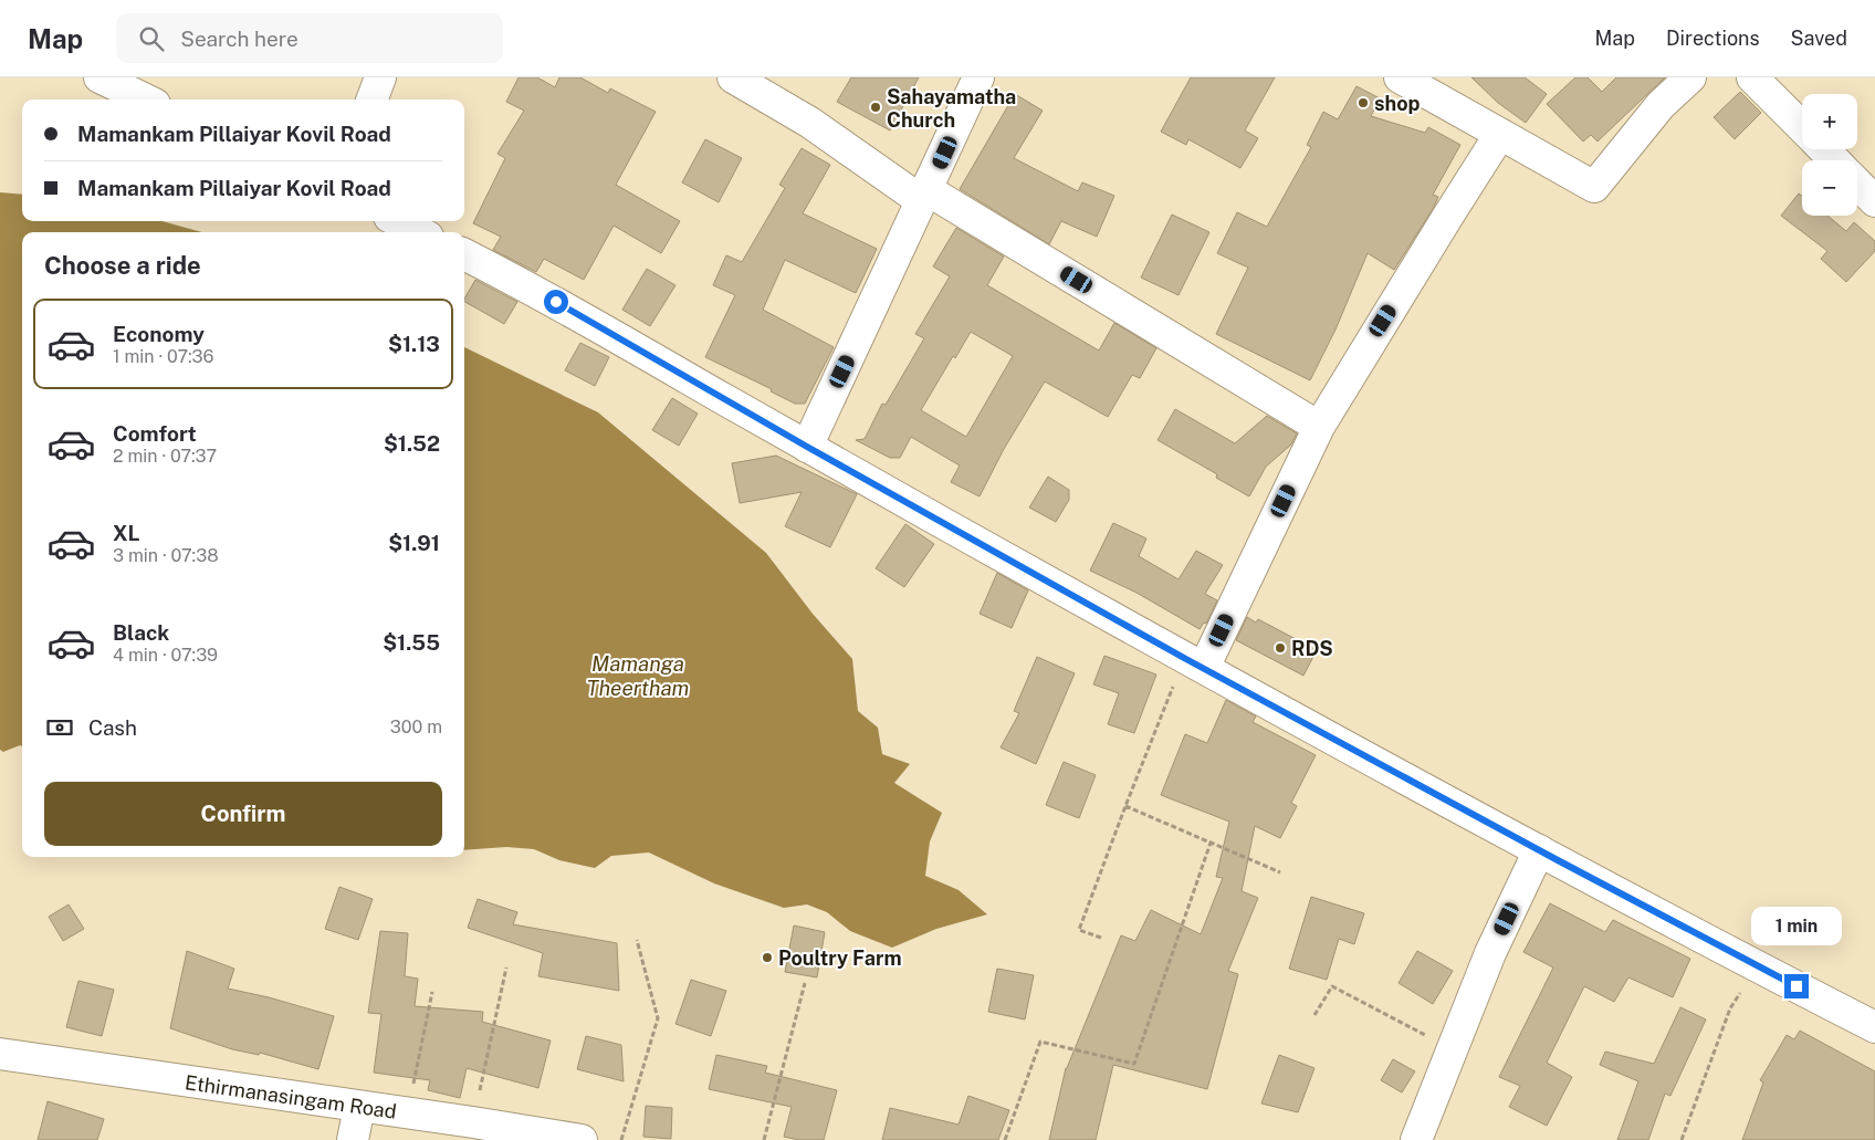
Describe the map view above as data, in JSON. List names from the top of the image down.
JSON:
{
  "streets": {
    "street": ["Ethirmanasingam Road"]
  },
  "water": ["Mamanga Theertham"],
  "places": [
    "shop",
    "Sahayamatha Church",
    "RDS",
    "Poultry Farm"
  ],
  "page": {
    "header": "Map",
    "search": "Search here",
    "nav": ["Map", "Directions", "Saved"],
    "map_buttons": ["+", "−"],
    "banner": ["Mamankam Pillaiyar Kovil Road", "Mamankam Pillaiyar Kovil Road"],
    "heading": "Choose a ride",
    "list": [
      {
        "name": "Economy",
        "note": "1 min · 07:36",
        "value": "$1.13"
      },
      {
        "name": "Comfort",
        "note": "2 min · 07:37",
        "value": "$1.52"
      },
      {
        "name": "XL",
        "note": "3 min · 07:38",
        "value": "$1.91"
      },
      {
        "name": "Black",
        "note": "4 min · 07:39",
        "value": "$1.55"
      }
    ],
    "pay": ["Cash", "300 m"],
    "buttons": "Confirm",
    "bubble": "1 min"
  }
}
